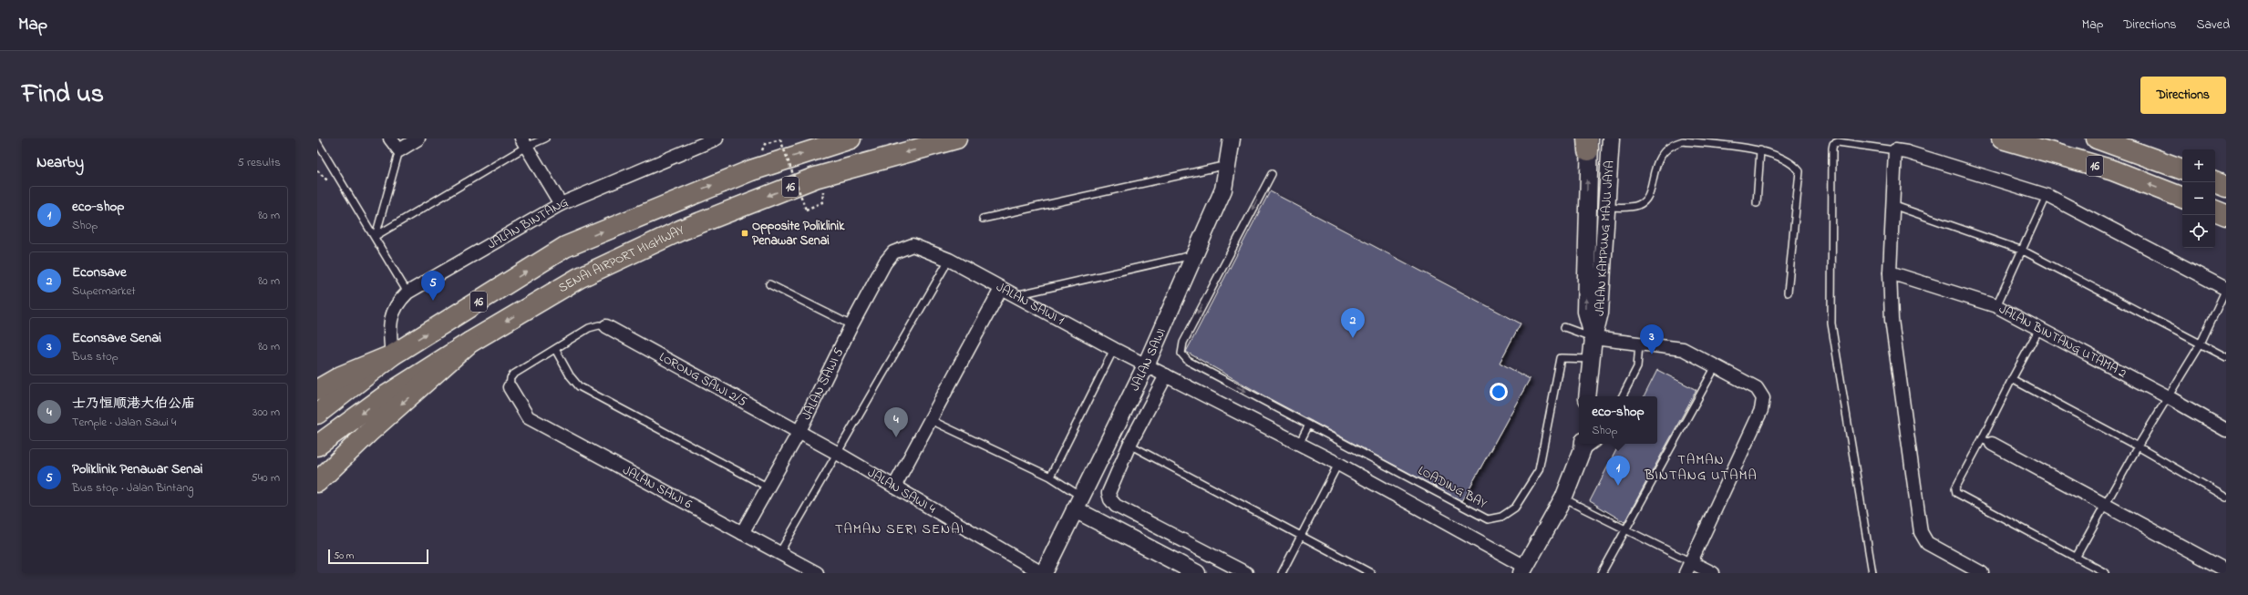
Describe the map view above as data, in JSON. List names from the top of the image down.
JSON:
{
  "streets": {
    "highway": ["16", "SENAI AIRPORT HIGHWAY"],
    "street": [
      "JALAN BINTANG",
      "JALAN KAMPUNG MAJU JAYA",
      "JALAN SAWI 1",
      "JALAN BINTANG UTAMA 2",
      "JALAN SAWI",
      "LORONG SAWI 2/5",
      "JALAN SAWI 5",
      "JALAN SAWI 6",
      "JALAN SAWI 4"
    ],
    "lane": ["LOADING BAY"]
  },
  "crossings": [
    ["16", "JALAN BINTANG"],
    ["JALAN KAMPUNG MAJU JAYA", "LOADING BAY"],
    ["JALAN SAWI 1", "JALAN SAWI"],
    ["JALAN SAWI 1", "JALAN SAWI 5"],
    ["JALAN SAWI", "JALAN SAWI 4"],
    ["LORONG SAWI 2/5", "JALAN SAWI 5"],
    ["LORONG SAWI 2/5", "JALAN SAWI 4"],
    ["JALAN SAWI 5", "JALAN SAWI 6"],
    ["JALAN SAWI 5", "JALAN SAWI 4"]
  ],
  "districts": ["TAMAN BINTANG UTAMA", "TAMAN SERI SENAI"],
  "places": {
    "transit": ["Opposite Poliklinik Penawar Senai"]
  },
  "scale_bar": "50 m",
  "page": {
    "header": "Map",
    "nav": ["Map", "Directions", "Saved"],
    "title": "Find us",
    "buttons": "Directions",
    "heading": ["Nearby", "5 results"],
    "map_buttons": ["+", "−"],
    "list": [
      {
        "mark": "1",
        "name": "eco-shop",
        "note": "Shop",
        "value": "80 m"
      },
      {
        "mark": "2",
        "name": "Econsave",
        "note": "Supermarket",
        "value": "80 m"
      },
      {
        "mark": "3",
        "name": "Econsave Senai",
        "note": "Bus stop",
        "value": "80 m"
      },
      {
        "mark": "4",
        "name": "士乃恒顺港大伯公庙",
        "note": "Temple · Jalan Sawi 4",
        "value": "300 m"
      },
      {
        "mark": "5",
        "name": "Poliklinik Penawar Senai",
        "note": "Bus stop · Jalan Bintang",
        "value": "540 m"
      }
    ],
    "pins": [
      "5",
      "2",
      "3",
      "4",
      "1"
    ],
    "popup": ["eco-shop", "Shop"],
    "scale": "50 m"
  }
}
